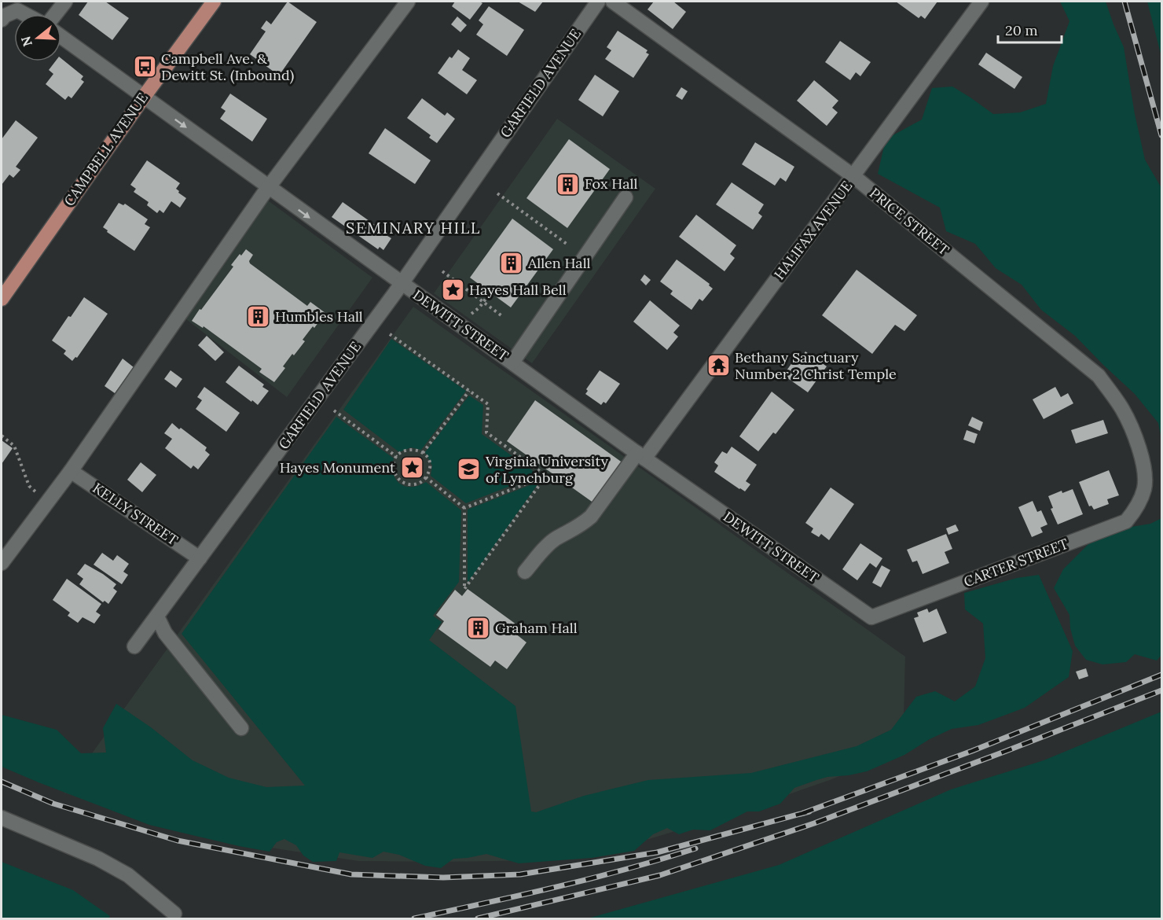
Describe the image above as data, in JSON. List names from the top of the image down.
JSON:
{
  "streets": {
    "main road": ["CAMPBELL AVENUE"],
    "street": [
      "GARFIELD AVENUE",
      "PRICE STREET",
      "HALIFAX AVENUE",
      "DEWITT STREET",
      "KELLY STREET",
      "CARTER STREET"
    ]
  },
  "crossings": [
    ["GARFIELD AVENUE", "DEWITT STREET"],
    ["GARFIELD AVENUE", "KELLY STREET"],
    ["CAMPBELL AVENUE", "DEWITT STREET"],
    ["PRICE STREET", "HALIFAX AVENUE"],
    ["PRICE STREET", "CARTER STREET"],
    ["HALIFAX AVENUE", "DEWITT STREET"],
    ["DEWITT STREET", "CARTER STREET"]
  ],
  "districts": ["SEMINARY HILL"],
  "places": {
    "bus stop": ["Campbell Ave. & Dewitt St. (Inbound)"],
    "building": [
      "Fox Hall",
      "Allen Hall",
      "Humbles Hall",
      "Graham Hall"
    ],
    "place": ["Hayes Hall Bell", "Hayes Monument"],
    "temple": ["Bethany Sanctuary Number 2 Christ Temple"],
    "school or university": ["Virginia University of Lynchburg"]
  },
  "scale_bar": "20 m",
  "north": "left"
}
